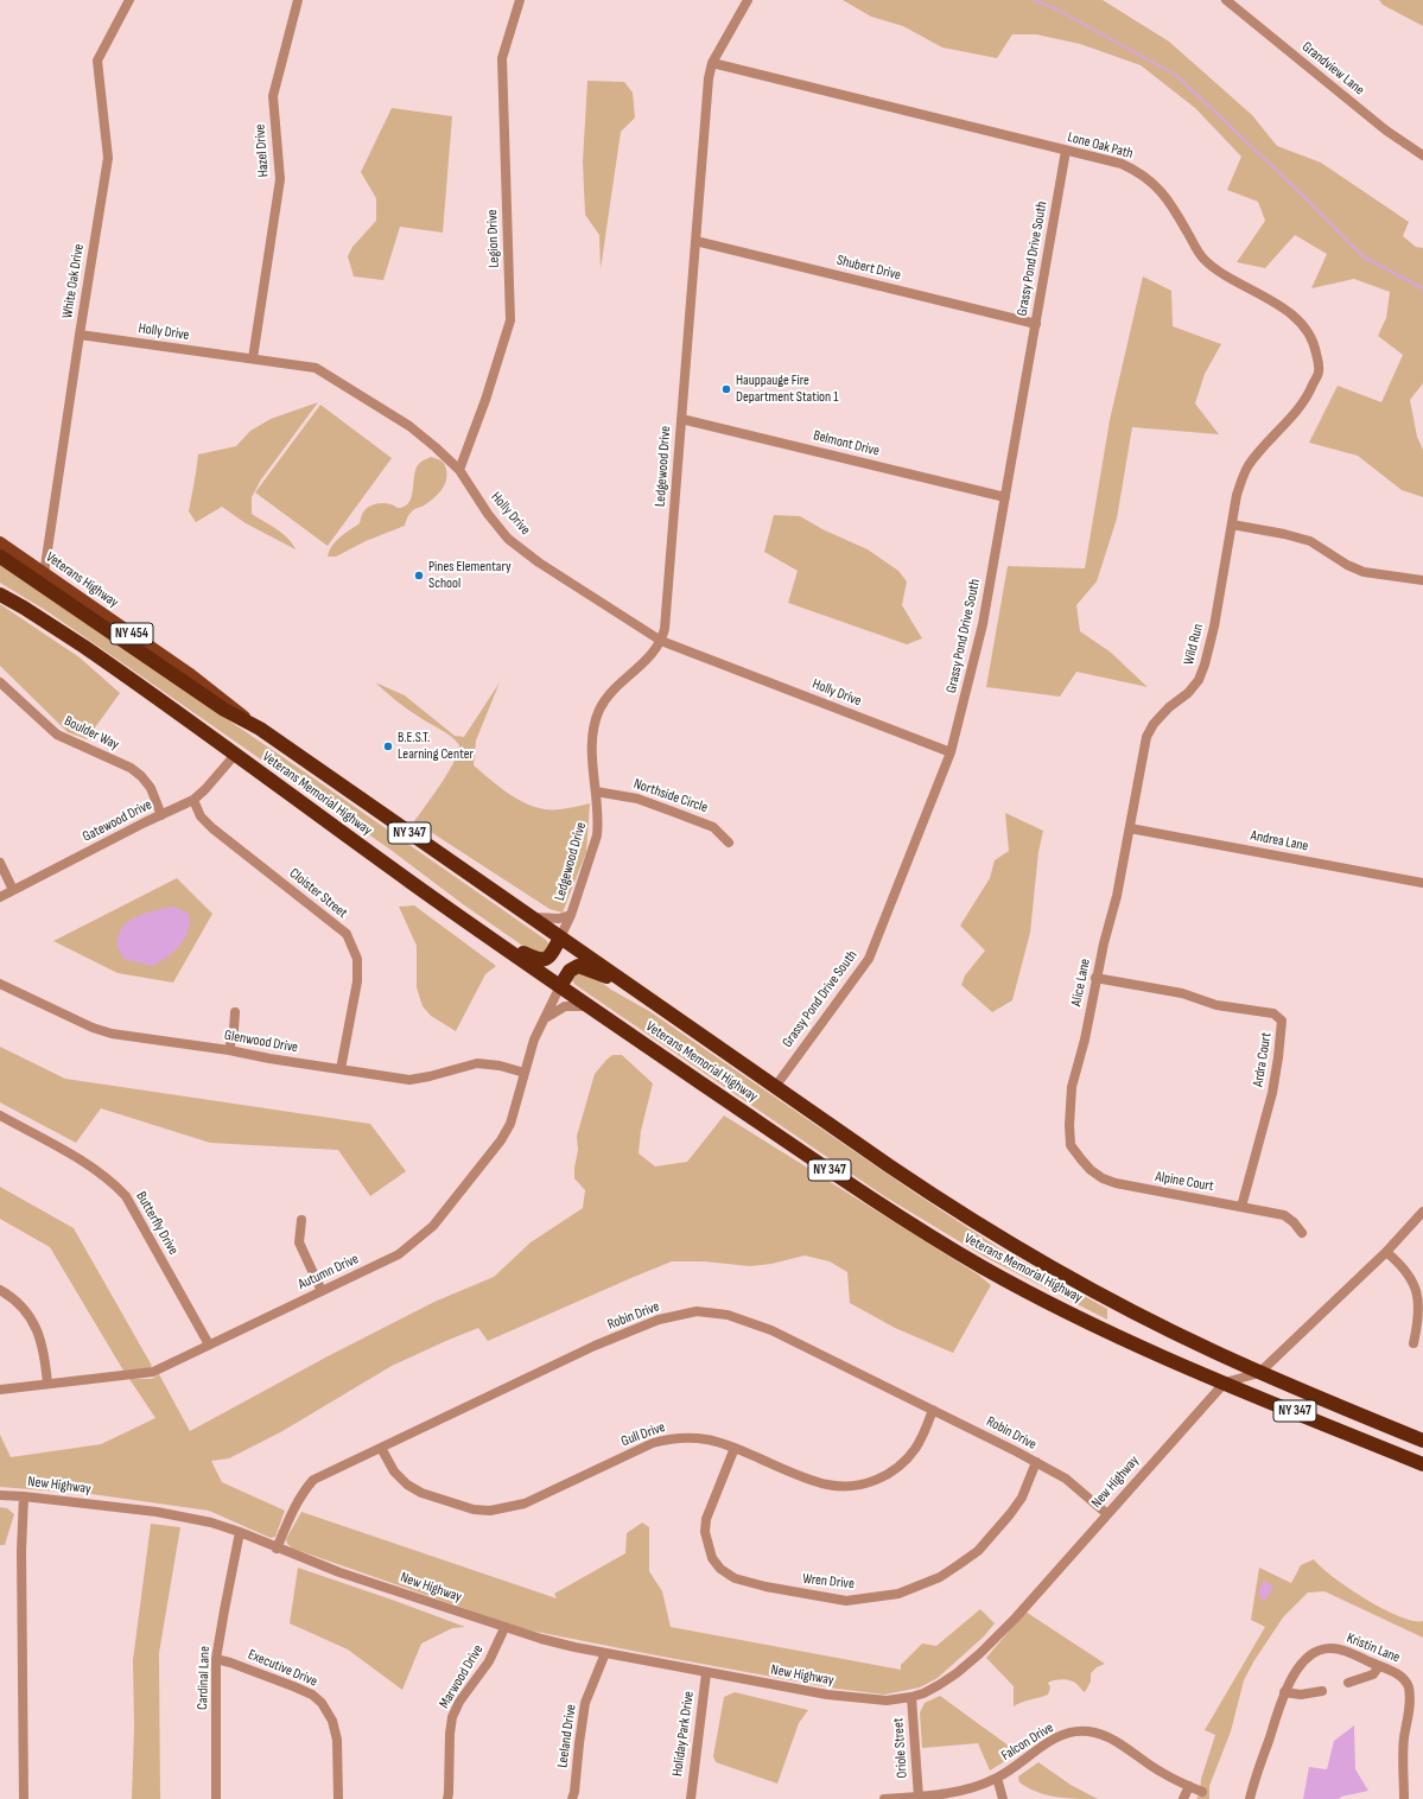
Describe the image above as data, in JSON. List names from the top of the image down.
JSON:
{
  "streets": {
    "highway": ["Veterans Memorial Highway", "NY 347"],
    "main road": ["Veterans Highway", "NY 454"],
    "street": [
      "Grandview Lane",
      "Lone Oak Path",
      "Hazel Drive",
      "Legion Drive",
      "Grassy Pond Drive South",
      "Shubert Drive",
      "White Oak Drive",
      "Holly Drive",
      "Belmont Drive",
      "Ledgewood Drive",
      "Wild Run",
      "Boulder Way",
      "Northside Circle",
      "Gatewood Drive",
      "Andrea Lane",
      "Cloister Street",
      "Alice Lane",
      "Glenwood Drive",
      "Ardra Court",
      "Alpine Court",
      "Butterfly Drive",
      "Autumn Drive",
      "Robin Drive",
      "Gull Drive",
      "New Highway",
      "Wren Drive",
      "Kristin Lane",
      "Executive Drive",
      "Marwood Drive",
      "Cardinal Lane",
      "Holiday Park Drive",
      "Leeland Drive",
      "Falcon Drive",
      "Oriole Street"
    ]
  },
  "crossings": [
    ["Lone Oak Path", "Grassy Pond Drive South"],
    ["Lone Oak Path", "Ledgewood Drive"],
    ["Lone Oak Path", "Wild Run"],
    ["Hazel Drive", "Holly Drive"],
    ["Legion Drive", "Holly Drive"],
    ["Grassy Pond Drive South", "Shubert Drive"],
    ["Grassy Pond Drive South", "Holly Drive"],
    ["Grassy Pond Drive South", "Belmont Drive"],
    ["Grassy Pond Drive South", "Veterans Memorial Highway"],
    ["Shubert Drive", "Ledgewood Drive"],
    ["White Oak Drive", "Holly Drive"],
    ["White Oak Drive", "Veterans Highway"],
    ["Holly Drive", "Ledgewood Drive"],
    ["Belmont Drive", "Ledgewood Drive"],
    ["Ledgewood Drive", "Veterans Memorial Highway"],
    ["Ledgewood Drive", "Northside Circle"],
    ["Veterans Highway", "Veterans Memorial Highway"],
    ["Wild Run", "Andrea Lane"],
    ["Wild Run", "Alice Lane"],
    ["Boulder Way", "Gatewood Drive"],
    ["Veterans Memorial Highway", "Gatewood Drive"],
    ["Veterans Memorial Highway", "Autumn Drive"],
    ["Veterans Memorial Highway", "New Highway"],
    ["Gatewood Drive", "Cloister Street"],
    ["Andrea Lane", "Alice Lane"],
    ["Cloister Street", "Glenwood Drive"],
    ["Alice Lane", "Ardra Court"],
    ["Alice Lane", "Alpine Court"],
    ["Glenwood Drive", "Autumn Drive"],
    ["Ardra Court", "Alpine Court"],
    ["Butterfly Drive", "Autumn Drive"],
    ["Robin Drive", "Gull Drive"],
    ["Robin Drive", "New Highway"],
    ["Robin Drive", "Wren Drive"],
    ["Gull Drive", "Wren Drive"],
    ["New Highway", "Marwood Drive"],
    ["New Highway", "Cardinal Lane"],
    ["New Highway", "Holiday Park Drive"],
    ["New Highway", "Leeland Drive"],
    ["New Highway", "Oriole Street"],
    ["Executive Drive", "Cardinal Lane"],
    ["Falcon Drive", "Oriole Street"]
  ],
  "places": ["Hauppauge Fire Department Station 1", "Pines Elementary School", "B.E.S.T. Learning Center"]
}
